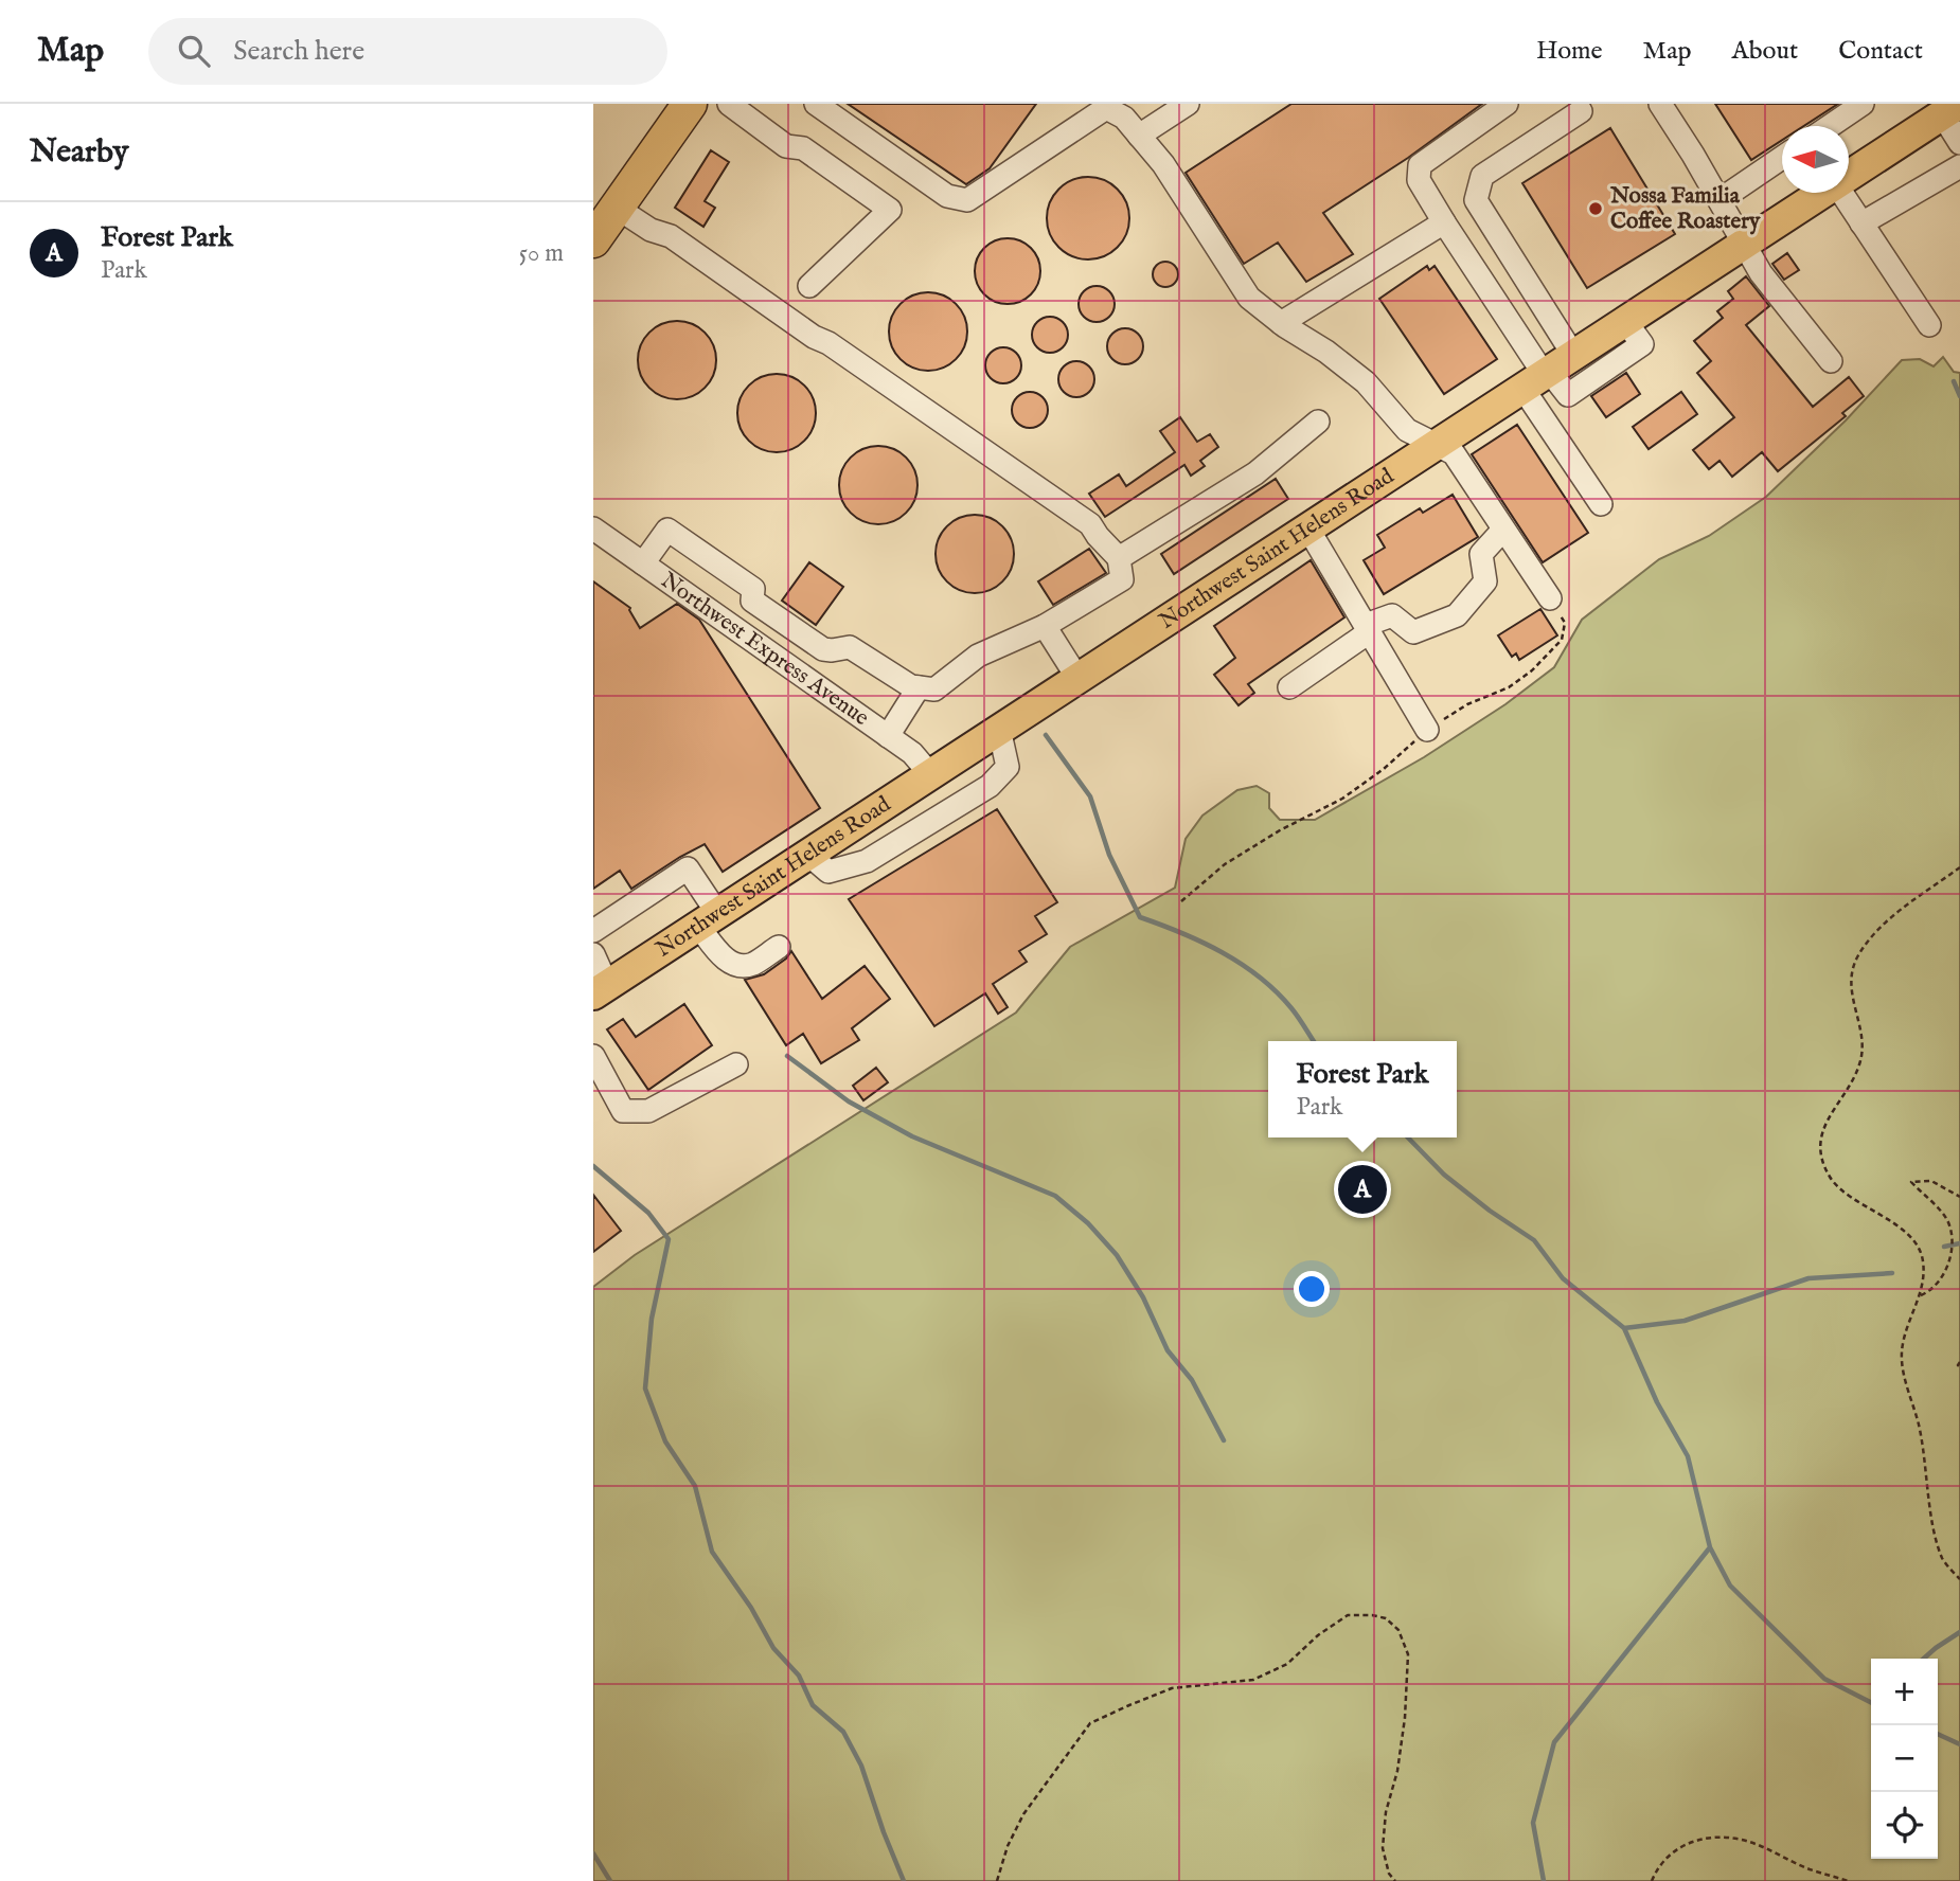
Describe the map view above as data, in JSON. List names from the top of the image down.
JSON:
{
  "streets": {
    "main road": ["Northwest Saint Helens Road"],
    "street": ["Northwest Express Avenue"]
  },
  "crossings": [
    ["Northwest Saint Helens Road", "Northwest Express Avenue"]
  ],
  "places": ["Nossa Familia Coffee Roastery"],
  "north": "left",
  "page": {
    "header": "Map",
    "search": "Search here",
    "nav": [
      "Home",
      "Map",
      "About",
      "Contact"
    ],
    "heading": "Nearby",
    "list": [
      {
        "mark": "A",
        "name": "Forest Park",
        "note": "Park",
        "value": "50 m"
      }
    ],
    "popup": ["Forest Park", "Park"],
    "pins": "A",
    "map_buttons": ["+", "−"]
  }
}
